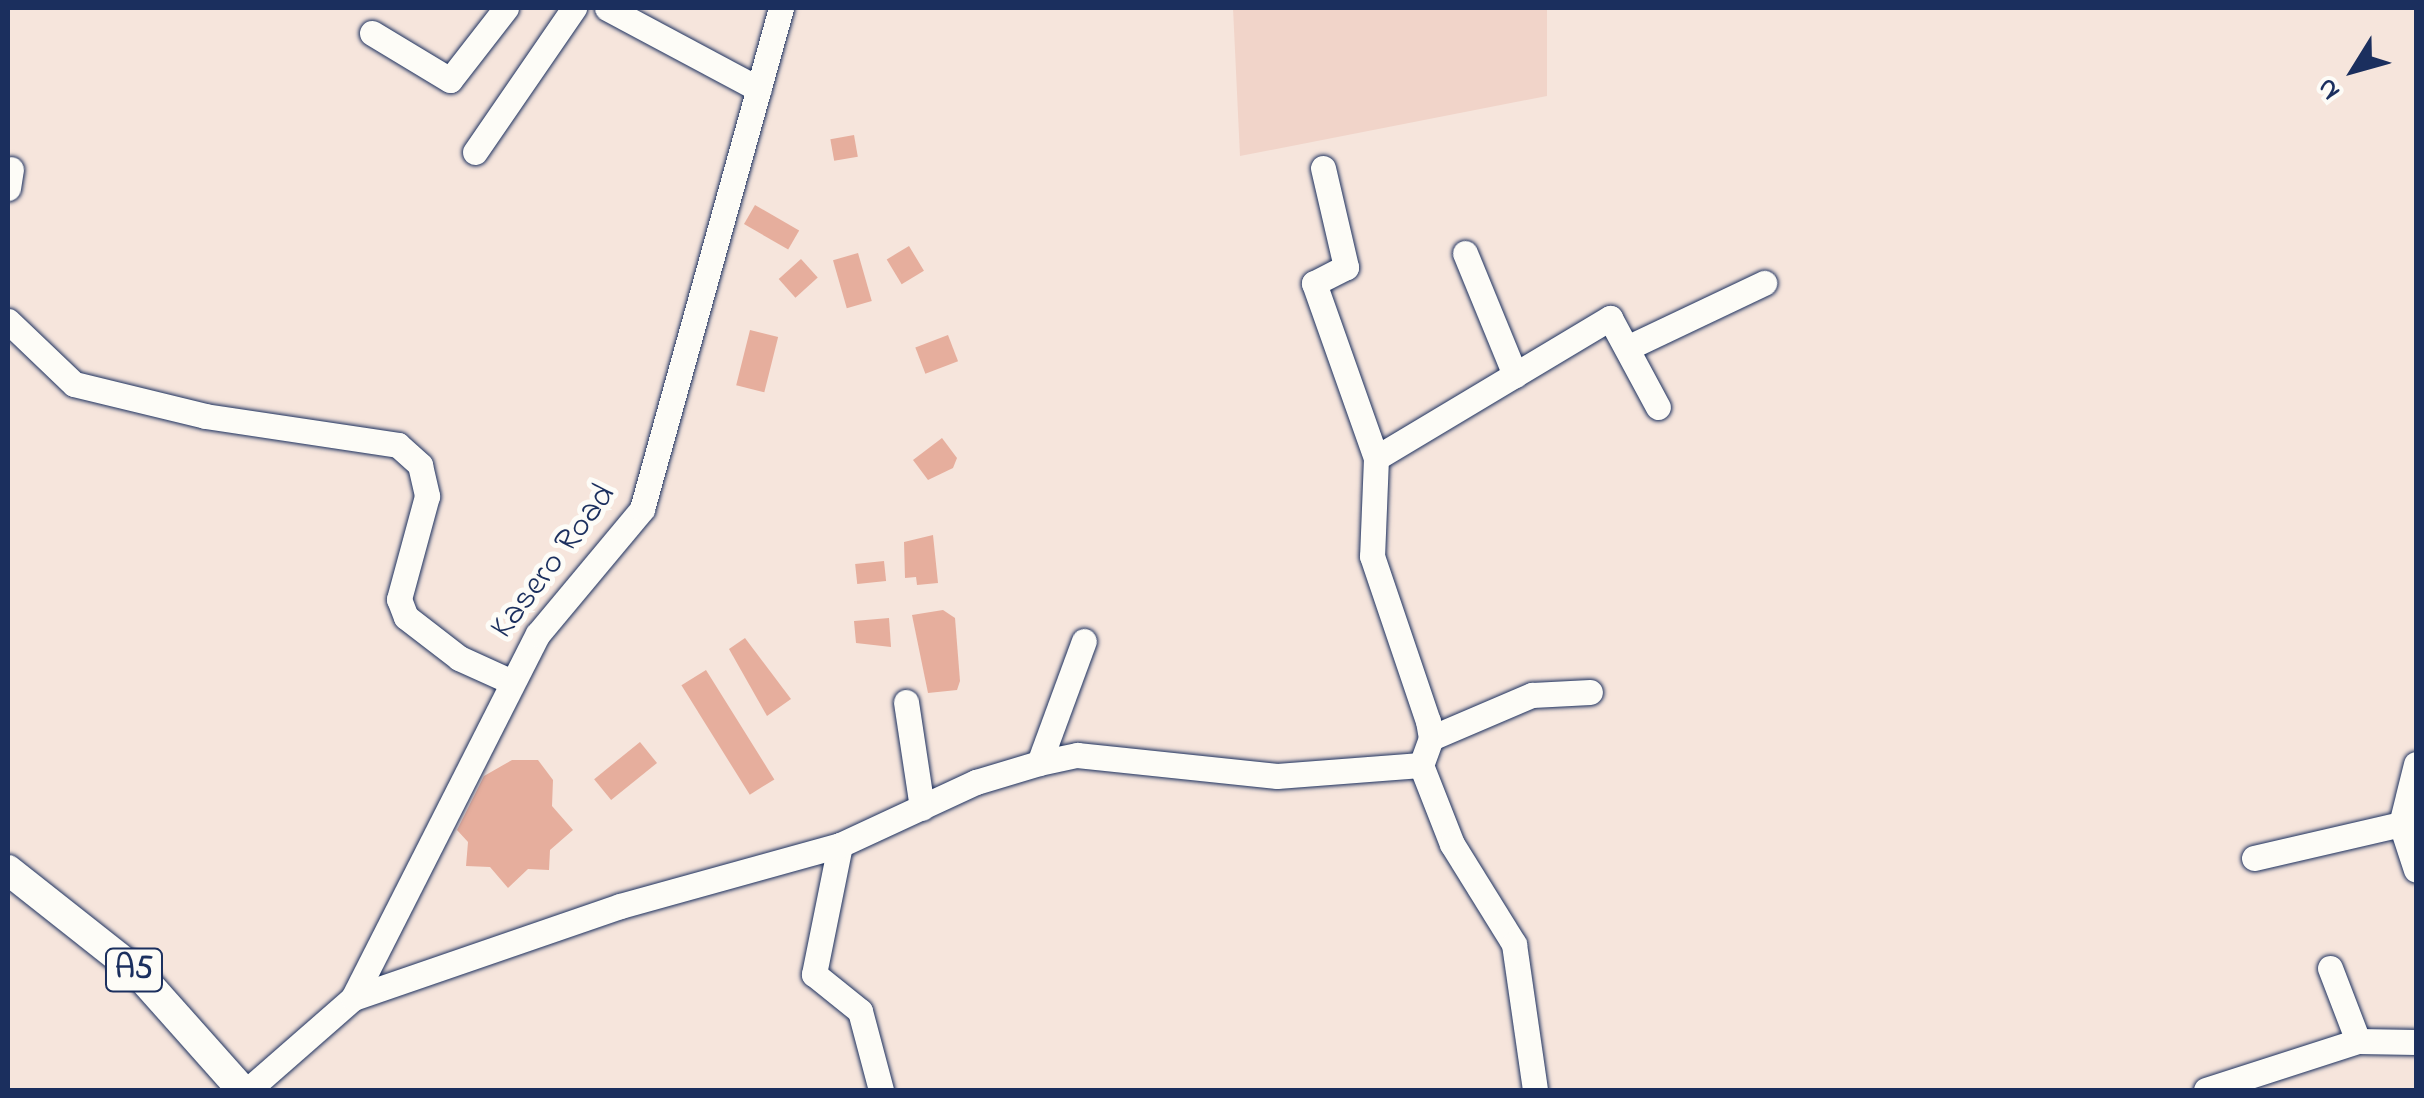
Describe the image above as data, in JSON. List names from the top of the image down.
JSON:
{
  "streets": {
    "main road": ["A5"],
    "street": ["Kasero Road"]
  },
  "crossings": [
    ["Kasero Road", "A5"]
  ],
  "north": "bottom left"
}
